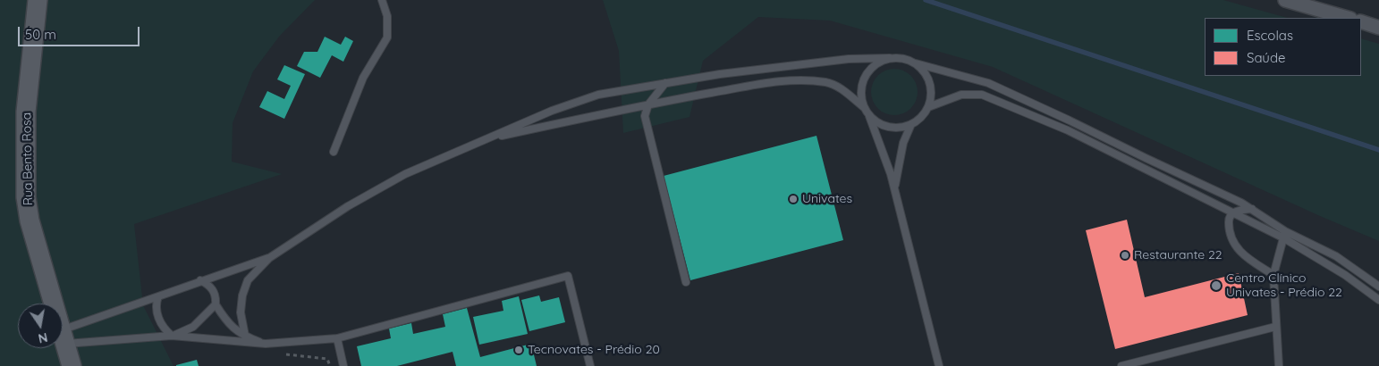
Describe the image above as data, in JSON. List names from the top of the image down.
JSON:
{
  "streets": {
    "main road": ["Rua Bento Rosa"]
  },
  "places": [
    "Univates",
    "Restaurante 22",
    "Centro Clínico Univates - Prédio 22",
    "Tecnovates - Prédio 20"
  ],
  "legend": ["Escolas", "Saúde"],
  "scale_bar": "50 m",
  "north": "bottom"
}
